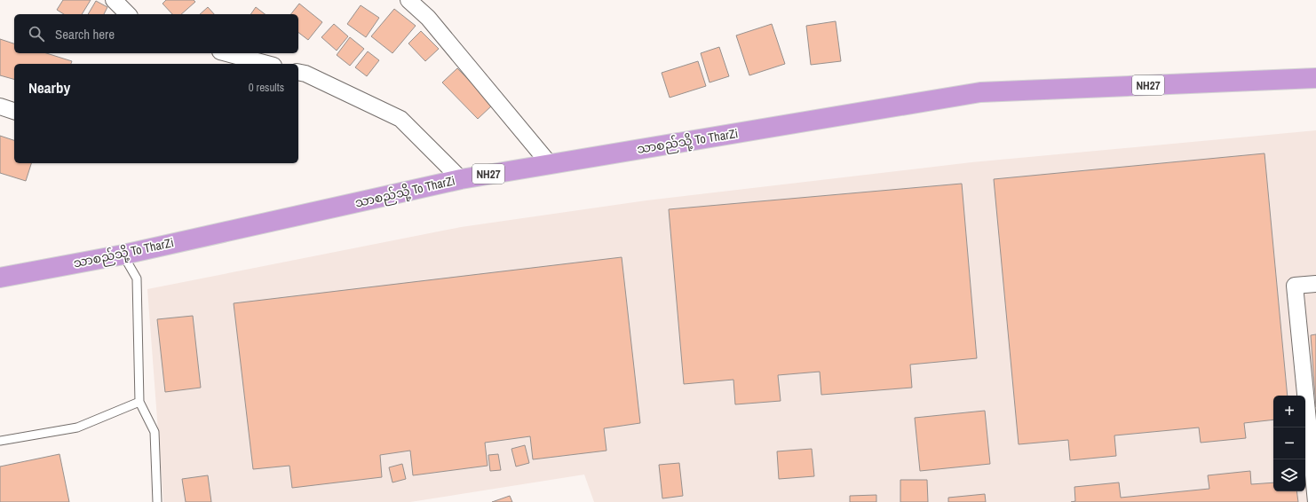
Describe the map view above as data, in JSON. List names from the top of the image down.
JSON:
{
  "streets": {
    "highway": ["NH27", "သာစည်သို့ To TharZi"]
  },
  "page": {
    "search": "Search here",
    "heading": ["Nearby", "0 results"],
    "map_buttons": ["+", "−"]
  }
}
